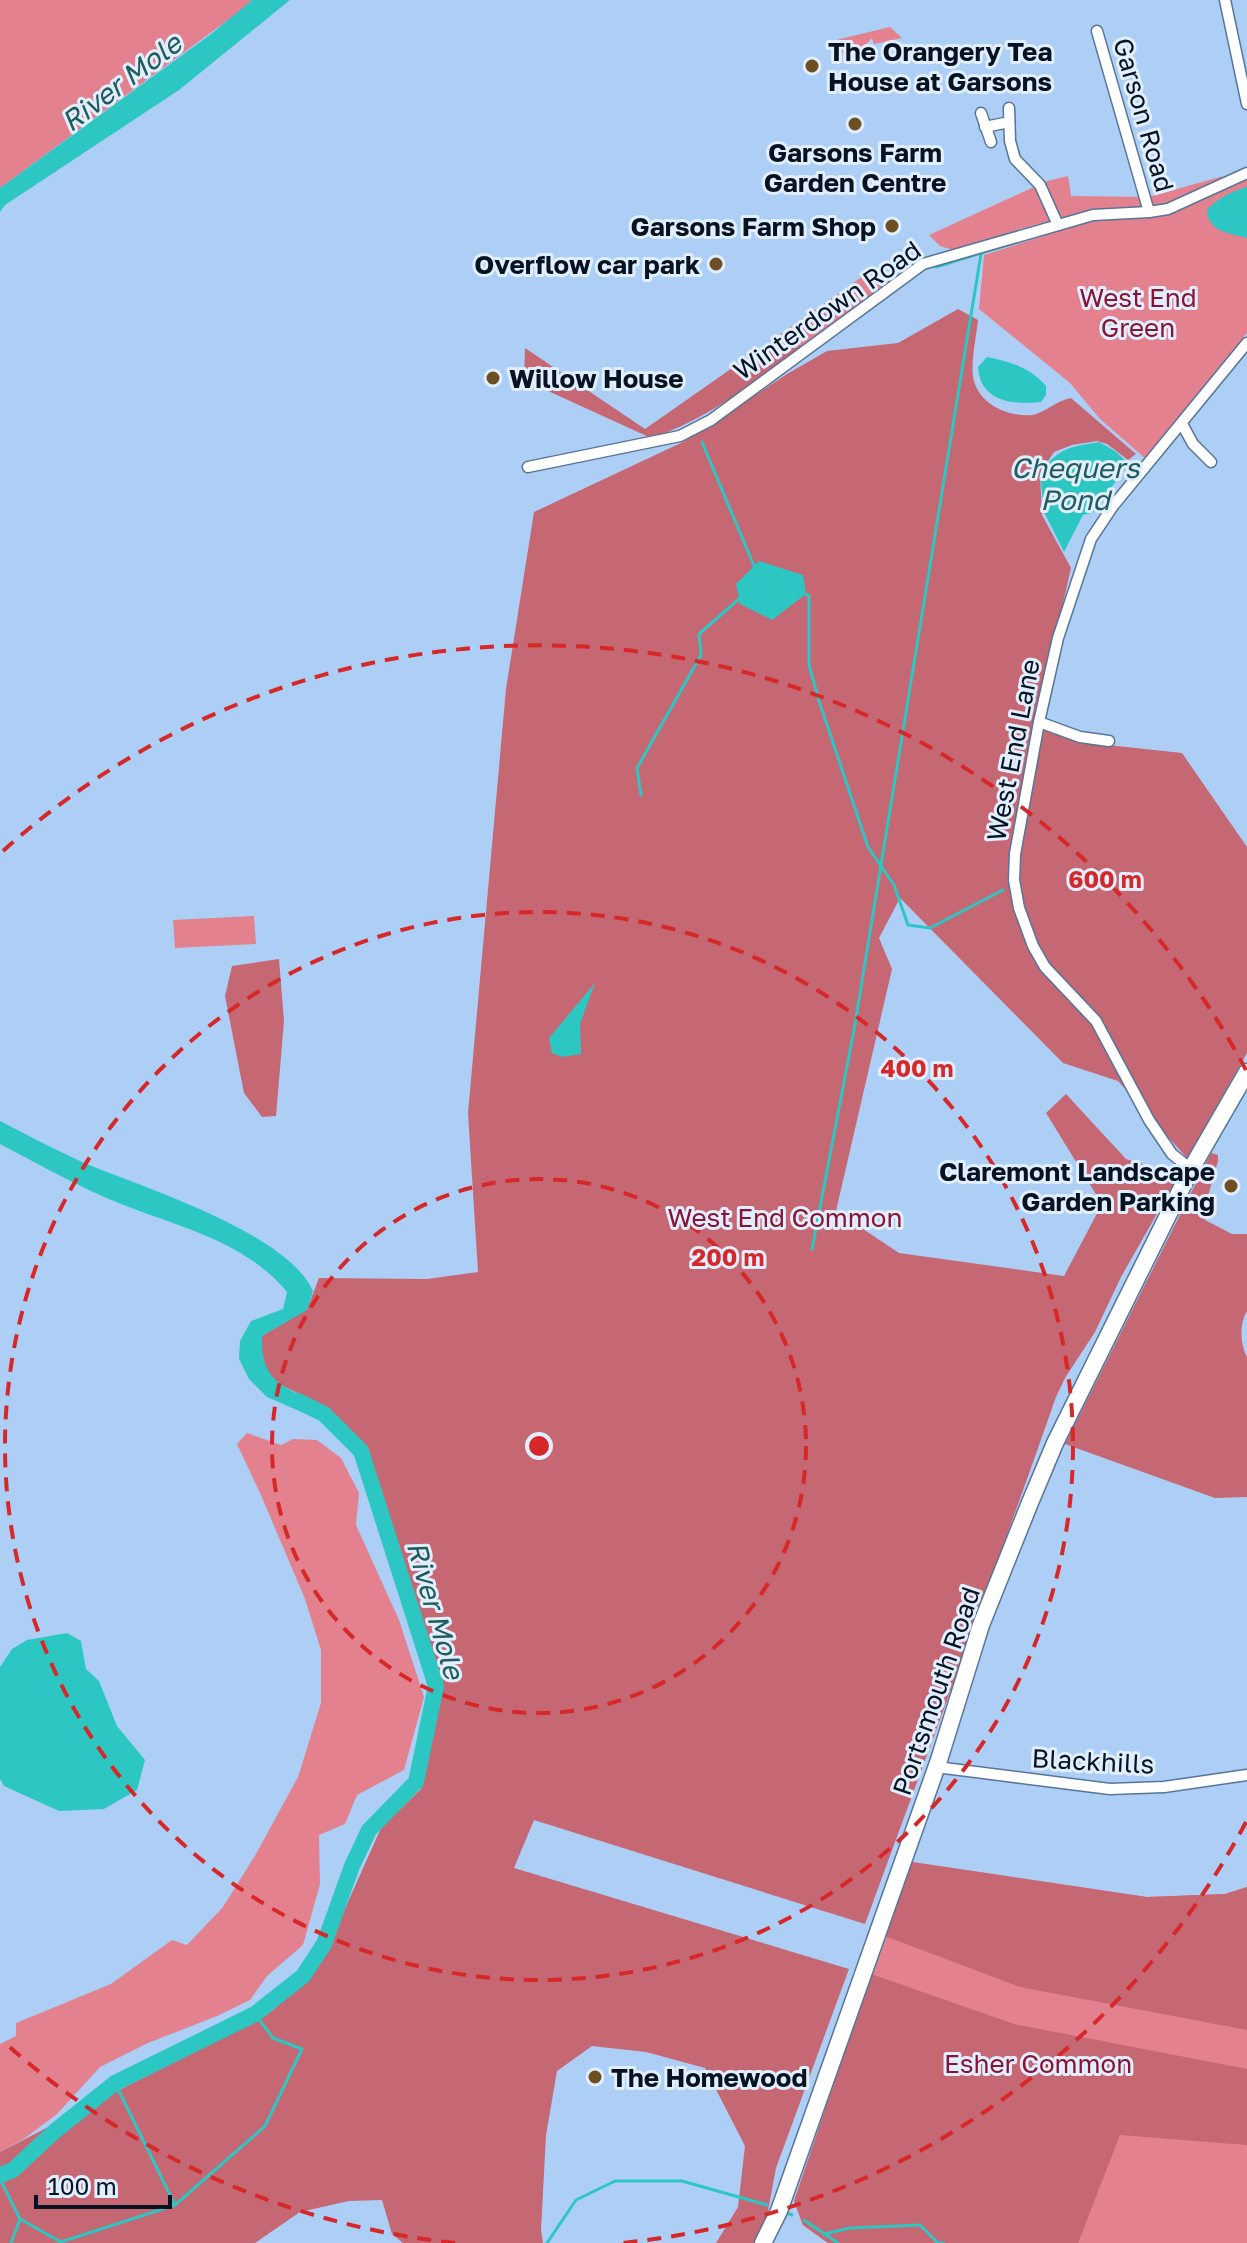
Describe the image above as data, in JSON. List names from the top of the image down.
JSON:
{
  "streets": {
    "main road": ["Portsmouth Road"],
    "street": [
      "Garson Road",
      "Winterdown Road",
      "West End Lane",
      "Blackhills"
    ]
  },
  "crossings": [
    ["Garson Road", "Winterdown Road"],
    ["West End Lane", "Portsmouth Road"],
    ["Portsmouth Road", "Blackhills"]
  ],
  "water": ["River Mole", "Chequers Pond"],
  "parks": ["West End Green", "West End Common", "Esher Common"],
  "places": [
    "The Orangery Tea House at Garsons",
    "Garsons Farm Garden Centre",
    "Garsons Farm Shop",
    "Overflow car park",
    "Willow House",
    "Claremont Landscape Garden Parking",
    "The Homewood"
  ],
  "scale_bar": "100 m",
  "rings": ["600 m", "400 m", "200 m"]
}
